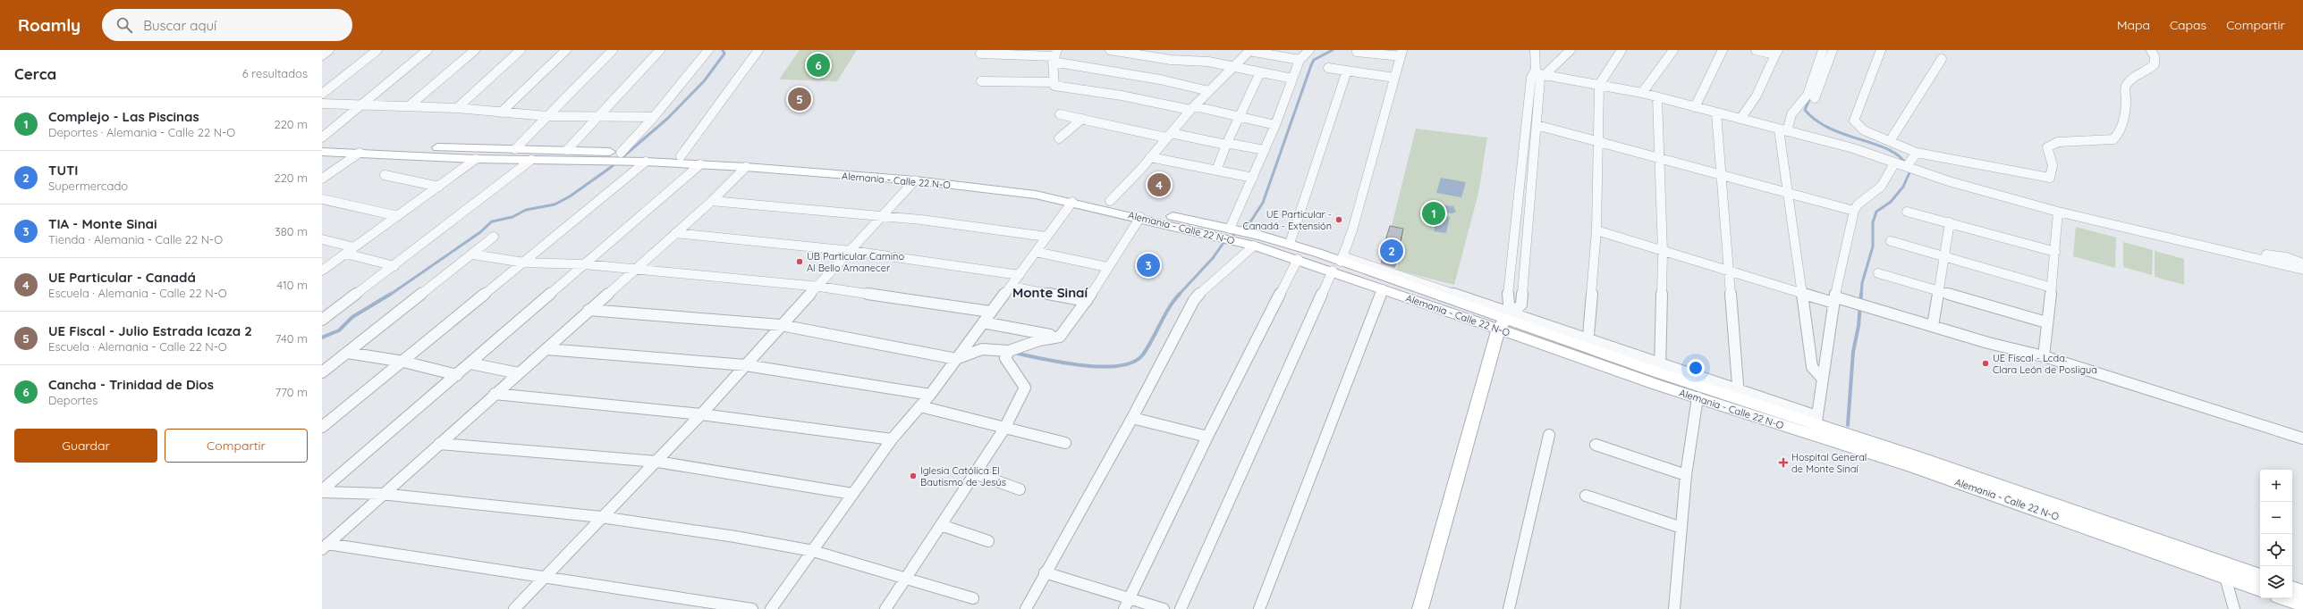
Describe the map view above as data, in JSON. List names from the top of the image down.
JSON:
{
  "streets": {
    "street": ["Alemania - Calle 22 N-O"]
  },
  "districts": ["Monte Sinaí"],
  "places": {
    "other": [
      "UE Particular - Canadá - Extensión",
      "UB Particular Camino Al Bello Amanecer",
      "UE Fiscal - Lcda. Clara León de Posligua",
      "Iglesia Católica El Bautismo de Jesús"
    ],
    "health": ["Hospital General de Monte Sinaí"]
  },
  "page": {
    "header": "Roamly",
    "search": "Buscar aquí",
    "nav": ["Mapa", "Capas", "Compartir"],
    "heading": ["Cerca", "6 resultados"],
    "pins": [
      "6",
      "5",
      "4",
      "1",
      "2",
      "3"
    ],
    "list": [
      {
        "mark": "1",
        "name": "Complejo - Las Piscinas",
        "note": "Deportes · Alemania - Calle 22 N-O",
        "value": "220 m"
      },
      {
        "mark": "2",
        "name": "TUTI",
        "note": "Supermercado",
        "value": "220 m"
      },
      {
        "mark": "3",
        "name": "TIA - Monte Sinai",
        "note": "Tienda · Alemania - Calle 22 N-O",
        "value": "380 m"
      },
      {
        "mark": "4",
        "name": "UE Particular - Canadá",
        "note": "Escuela · Alemania - Calle 22 N-O",
        "value": "410 m"
      },
      {
        "mark": "5",
        "name": "UE Fiscal - Julio Estrada Icaza 2",
        "note": "Escuela · Alemania - Calle 22 N-O",
        "value": "740 m"
      },
      {
        "mark": "6",
        "name": "Cancha - Trinidad de Dios",
        "note": "Deportes",
        "value": "770 m"
      }
    ],
    "buttons": ["Guardar", "Compartir"],
    "map_buttons": ["+", "−"]
  }
}
